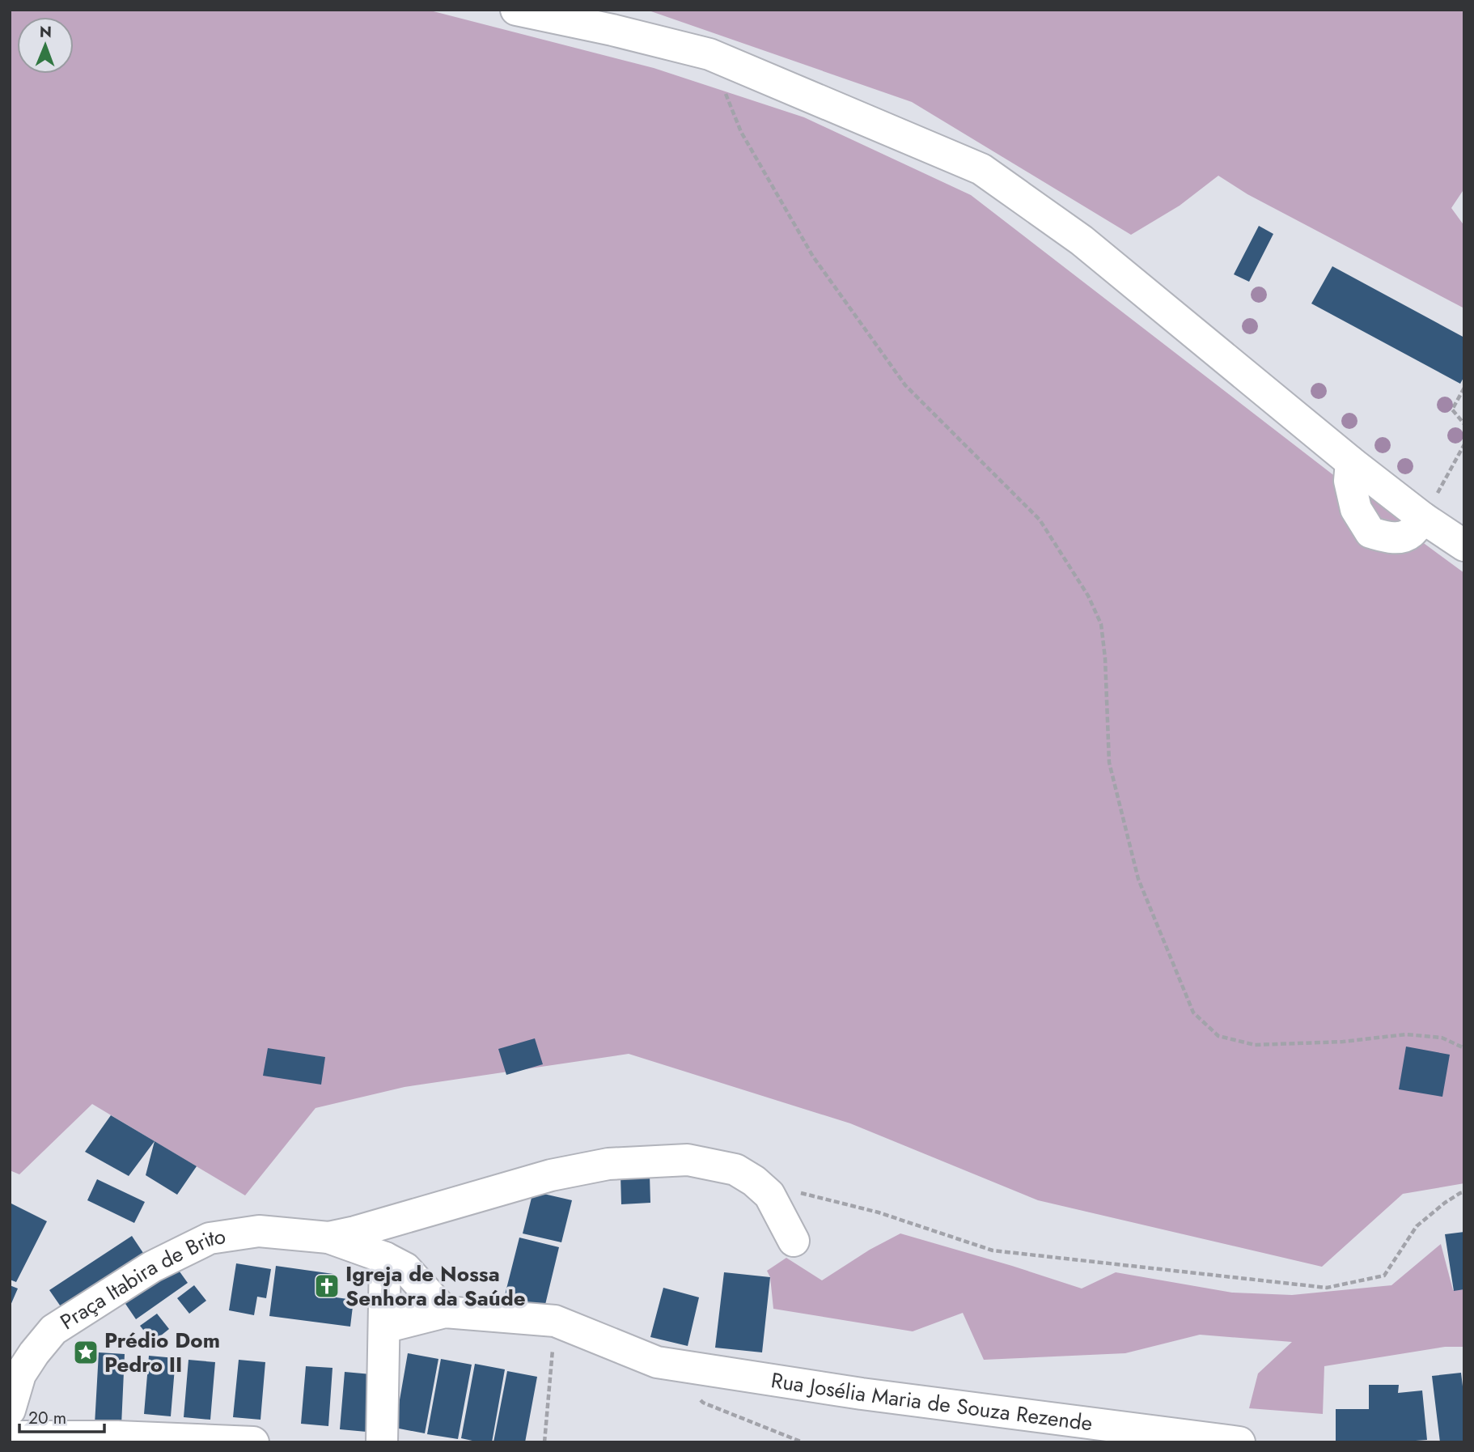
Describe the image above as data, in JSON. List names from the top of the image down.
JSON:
{
  "streets": {
    "street": ["Praça Itabira de Brito", "Rua Josélia Maria de Souza Rezende"]
  },
  "places": {
    "church": ["Igreja de Nossa Senhora da Saúde"],
    "place": ["Prédio Dom Pedro II"]
  },
  "scale_bar": "20 m",
  "north": "top"
}
